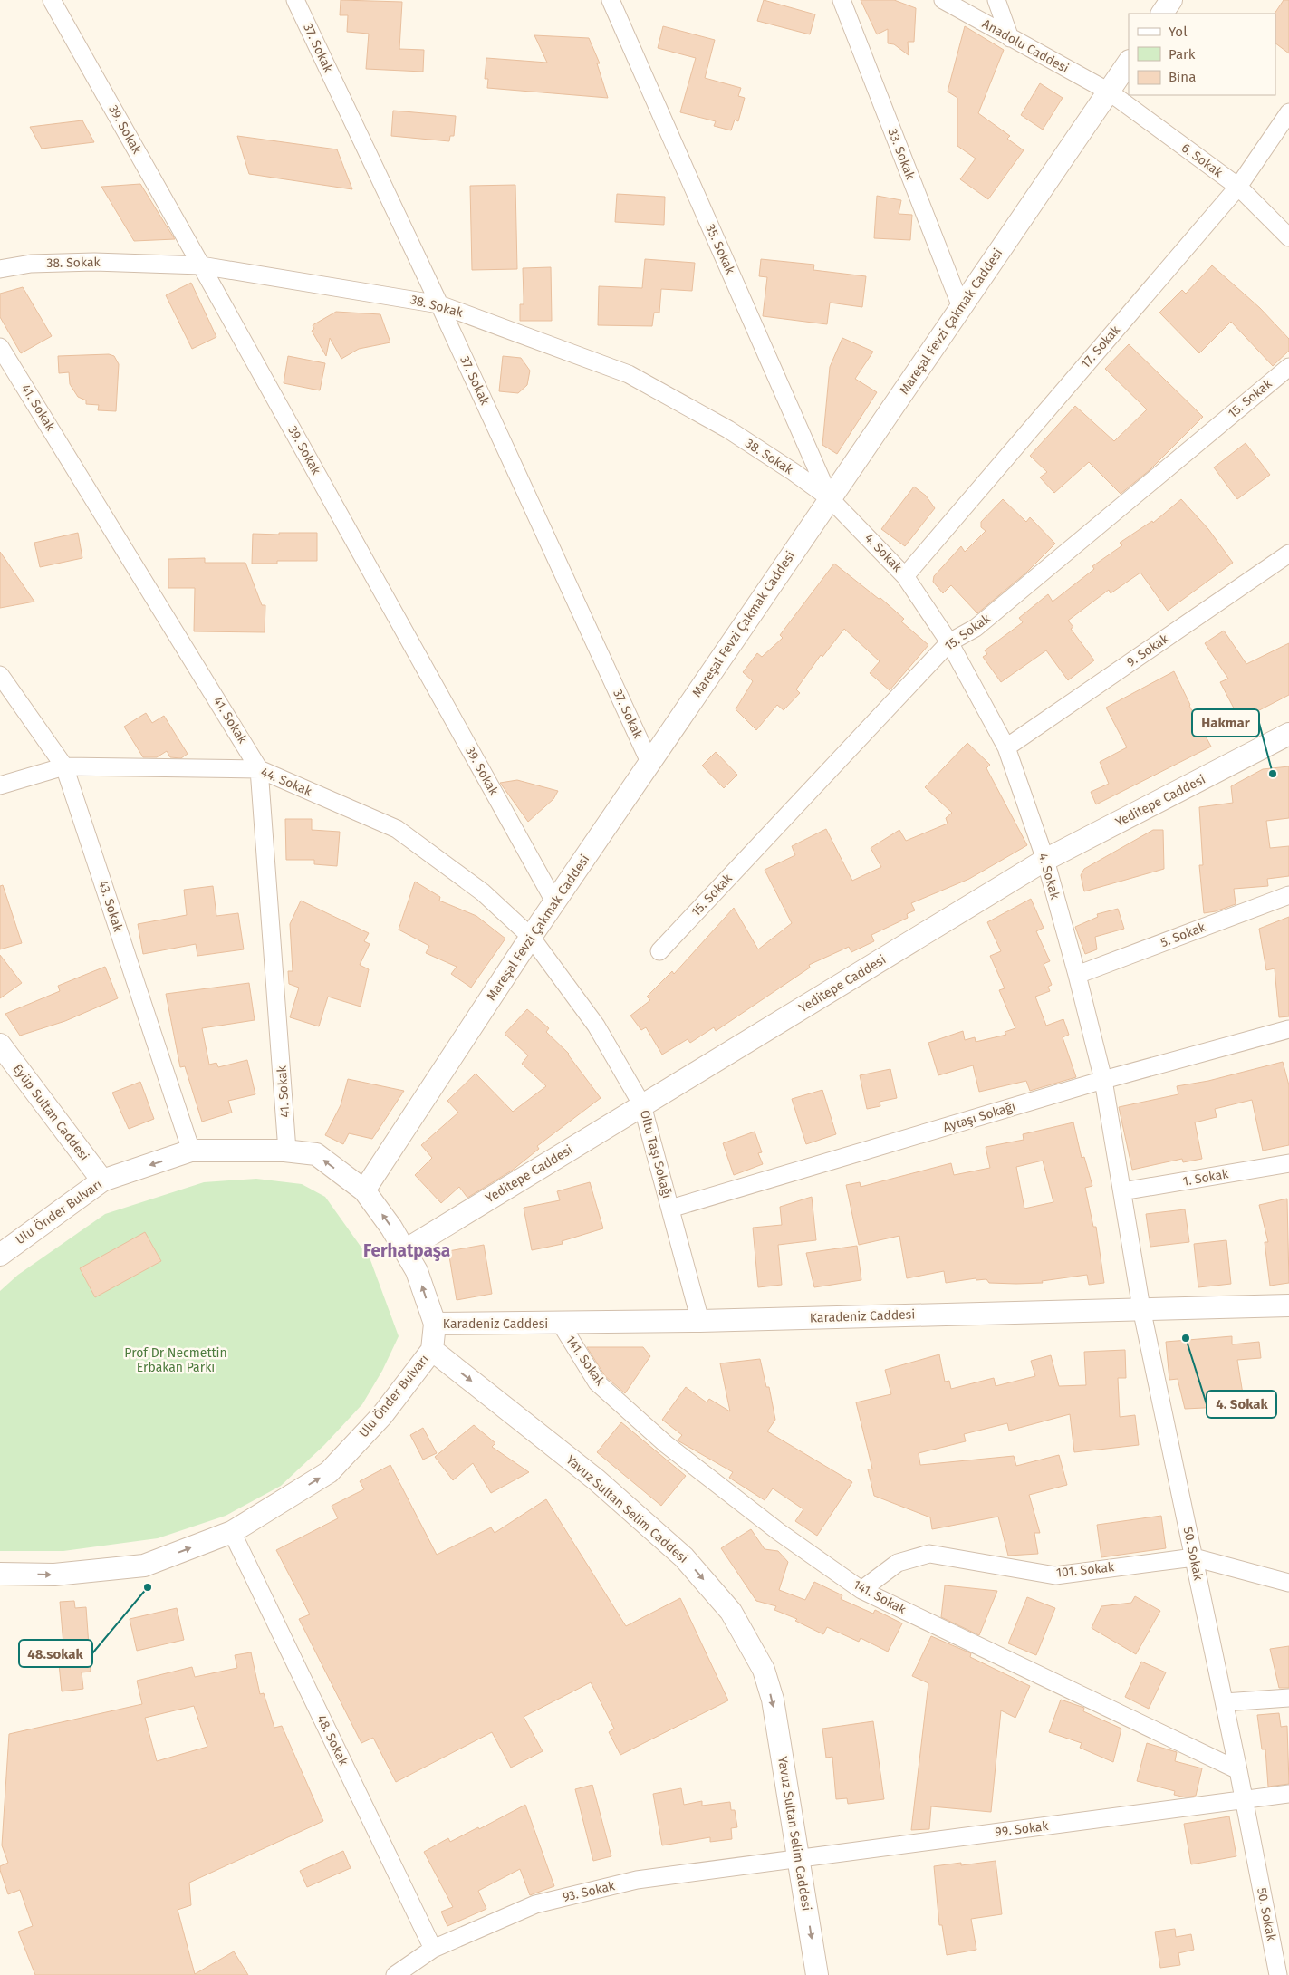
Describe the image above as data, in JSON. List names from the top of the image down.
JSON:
{
  "streets": {
    "street": [
      "Anadolu Caddesi",
      "37. Sokak",
      "39. Sokak",
      "33. Sokak",
      "6. Sokak",
      "35. Sokak",
      "38. Sokak",
      "Mareşal Fevzi Çakmak Caddesi",
      "17. Sokak",
      "15. Sokak",
      "41. Sokak",
      "4. Sokak",
      "9. Sokak",
      "44. Sokak",
      "Yeditepe Caddesi",
      "43. Sokak",
      "5. Sokak",
      "Eyüp Sultan Caddesi",
      "Aytaşı Sokağı",
      "Oltu Taşı Sokağı",
      "1. Sokak",
      "Ulu Önder Bulvarı",
      "Karadeniz Caddesi",
      "141. Sokak",
      "Yavuz Sultan Selim Caddesi",
      "50. Sokak",
      "101. Sokak",
      "48. Sokak",
      "99. Sokak",
      "93. Sokak"
    ]
  },
  "crossings": [
    ["Anadolu Caddesi", "6. Sokak"],
    ["Anadolu Caddesi", "Mareşal Fevzi Çakmak Caddesi"],
    ["37. Sokak", "38. Sokak"],
    ["37. Sokak", "Mareşal Fevzi Çakmak Caddesi"],
    ["39. Sokak", "38. Sokak"],
    ["39. Sokak", "Mareşal Fevzi Çakmak Caddesi"],
    ["33. Sokak", "Mareşal Fevzi Çakmak Caddesi"],
    ["6. Sokak", "Mareşal Fevzi Çakmak Caddesi"],
    ["6. Sokak", "17. Sokak"],
    ["35. Sokak", "38. Sokak"],
    ["35. Sokak", "Mareşal Fevzi Çakmak Caddesi"],
    ["35. Sokak", "4. Sokak"],
    ["38. Sokak", "Mareşal Fevzi Çakmak Caddesi"],
    ["38. Sokak", "4. Sokak"],
    ["Mareşal Fevzi Çakmak Caddesi", "4. Sokak"],
    ["Mareşal Fevzi Çakmak Caddesi", "44. Sokak"],
    ["Mareşal Fevzi Çakmak Caddesi", "Oltu Taşı Sokağı"],
    ["Mareşal Fevzi Çakmak Caddesi", "Ulu Önder Bulvarı"],
    ["17. Sokak", "4. Sokak"],
    ["15. Sokak", "4. Sokak"],
    ["41. Sokak", "44. Sokak"],
    ["41. Sokak", "Ulu Önder Bulvarı"],
    ["4. Sokak", "9. Sokak"],
    ["4. Sokak", "Yeditepe Caddesi"],
    ["4. Sokak", "5. Sokak"],
    ["4. Sokak", "Aytaşı Sokağı"],
    ["4. Sokak", "1. Sokak"],
    ["4. Sokak", "Karadeniz Caddesi"],
    ["4. Sokak", "50. Sokak"],
    ["44. Sokak", "43. Sokak"],
    ["44. Sokak", "Oltu Taşı Sokağı"],
    ["Yeditepe Caddesi", "Oltu Taşı Sokağı"],
    ["Yeditepe Caddesi", "Ulu Önder Bulvarı"],
    ["43. Sokak", "Ulu Önder Bulvarı"],
    ["Eyüp Sultan Caddesi", "Ulu Önder Bulvarı"],
    ["Aytaşı Sokağı", "Oltu Taşı Sokağı"],
    ["Oltu Taşı Sokağı", "Karadeniz Caddesi"],
    ["Ulu Önder Bulvarı", "Karadeniz Caddesi"],
    ["Ulu Önder Bulvarı", "Yavuz Sultan Selim Caddesi"],
    ["Ulu Önder Bulvarı", "48. Sokak"],
    ["Karadeniz Caddesi", "141. Sokak"],
    ["Karadeniz Caddesi", "50. Sokak"],
    ["141. Sokak", "50. Sokak"],
    ["141. Sokak", "101. Sokak"],
    ["Yavuz Sultan Selim Caddesi", "99. Sokak"],
    ["Yavuz Sultan Selim Caddesi", "93. Sokak"],
    ["50. Sokak", "101. Sokak"],
    ["50. Sokak", "99. Sokak"],
    ["48. Sokak", "93. Sokak"],
    ["99. Sokak", "93. Sokak"]
  ],
  "one_way": ["Yavuz Sultan Selim Caddesi"],
  "districts": ["Ferhatpaşa"],
  "parks": ["Prof Dr Necmettin Erbakan Parkı"],
  "places": ["Hakmar", "4. Sokak", "48.sokak"],
  "legend": ["Yol", "Park", "Bina"]
}
